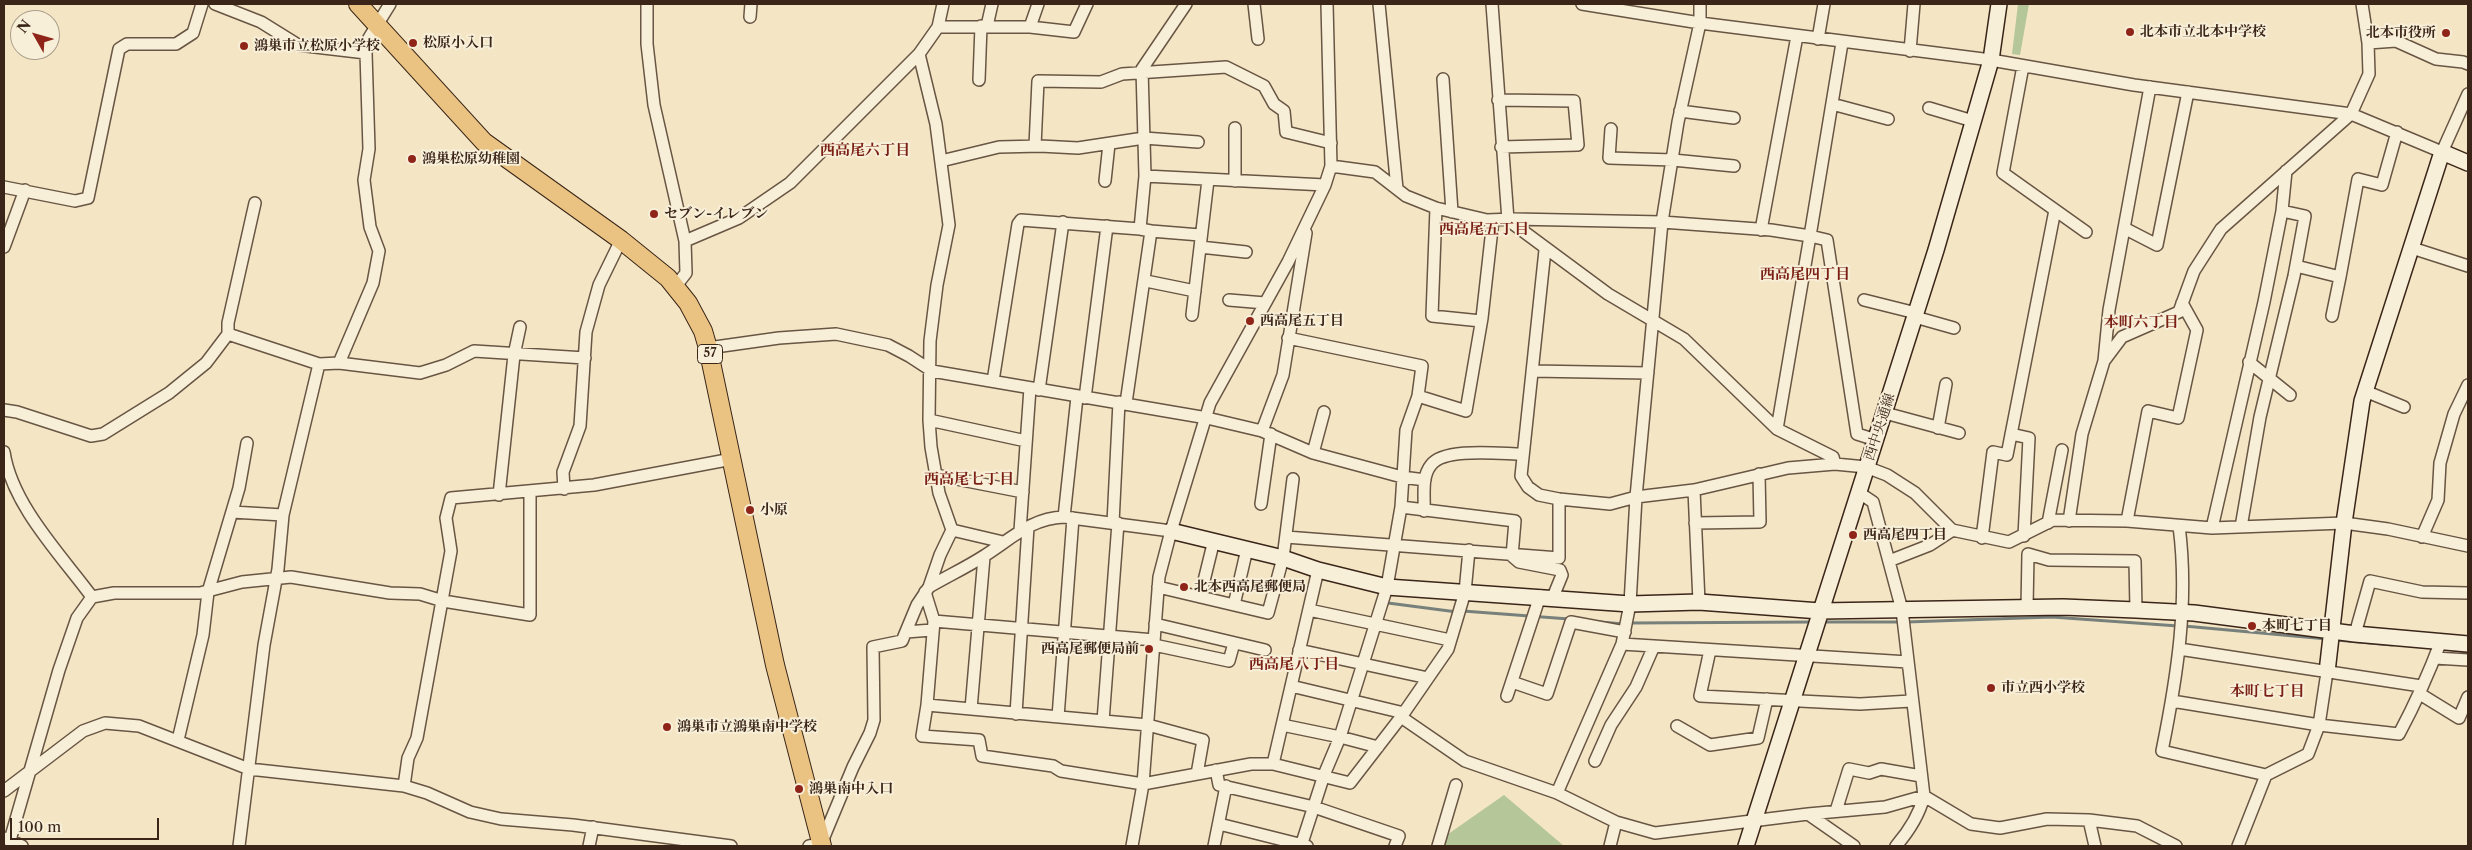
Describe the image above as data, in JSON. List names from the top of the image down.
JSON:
{
  "streets": {
    "main road": ["57"],
    "street": ["西中央通線"]
  },
  "districts": [
    "西高尾六丁目",
    "西高尾五丁目",
    "西高尾四丁目",
    "本町六丁目",
    "西高尾七丁目",
    "西高尾八丁目",
    "本町七丁目"
  ],
  "places": [
    "北本市立北本中学校",
    "北本市役所",
    "松原小入口",
    "鴻巣市立松原小学校",
    "鴻巣松原幼稚園",
    "セブン-イレブン",
    "西高尾五丁目",
    "小原",
    "西高尾四丁目",
    "北本西高尾郵便局",
    "本町七丁目",
    "西高尾郵便局前",
    "市立西小学校",
    "鴻巣市立鴻巣南中学校",
    "鴻巣南中入口"
  ],
  "scale_bar": "100 m",
  "north": "top left"
}
